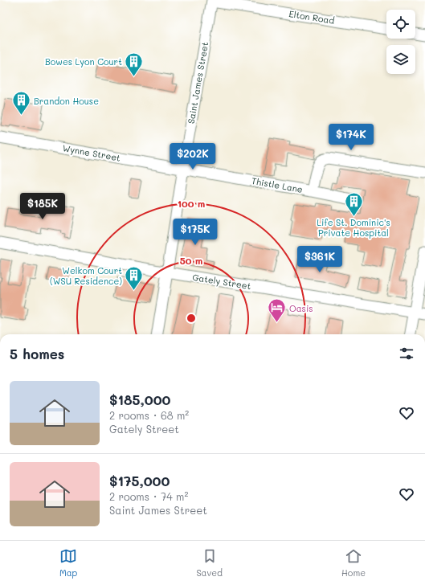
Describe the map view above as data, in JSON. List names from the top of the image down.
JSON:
{
  "streets": {
    "street": [
      "Elton Road",
      "Saint James Street",
      "Wynne Street",
      "Thistle Lane",
      "Gately Street"
    ]
  },
  "crossings": [
    ["Elton Road", "Saint James Street"],
    ["Saint James Street", "Wynne Street"],
    ["Saint James Street", "Thistle Lane"],
    ["Saint James Street", "Gately Street"],
    ["Wynne Street", "Thistle Lane"]
  ],
  "places": {
    "building": [
      "Bowes Lyon Court",
      "Brandon House",
      "Life St. Dominic's Private Hospital",
      "Welkom Court (WSU Residence)"
    ],
    "hotel": ["Oasis"]
  },
  "page": {
    "price": [
      "$174K",
      "$202K",
      "$185K",
      "$175K",
      "$361K"
    ],
    "heading": "5 homes",
    "list": [
      {
        "name": "$185,000",
        "note": "2 rooms · 68 m² · Gately Street"
      },
      {
        "name": "$175,000",
        "note": "2 rooms · 74 m² · Saint James Street"
      }
    ],
    "tabs": ["Map", "Saved", "Home"]
  },
  "rings": ["100 m", "50 m"]
}
